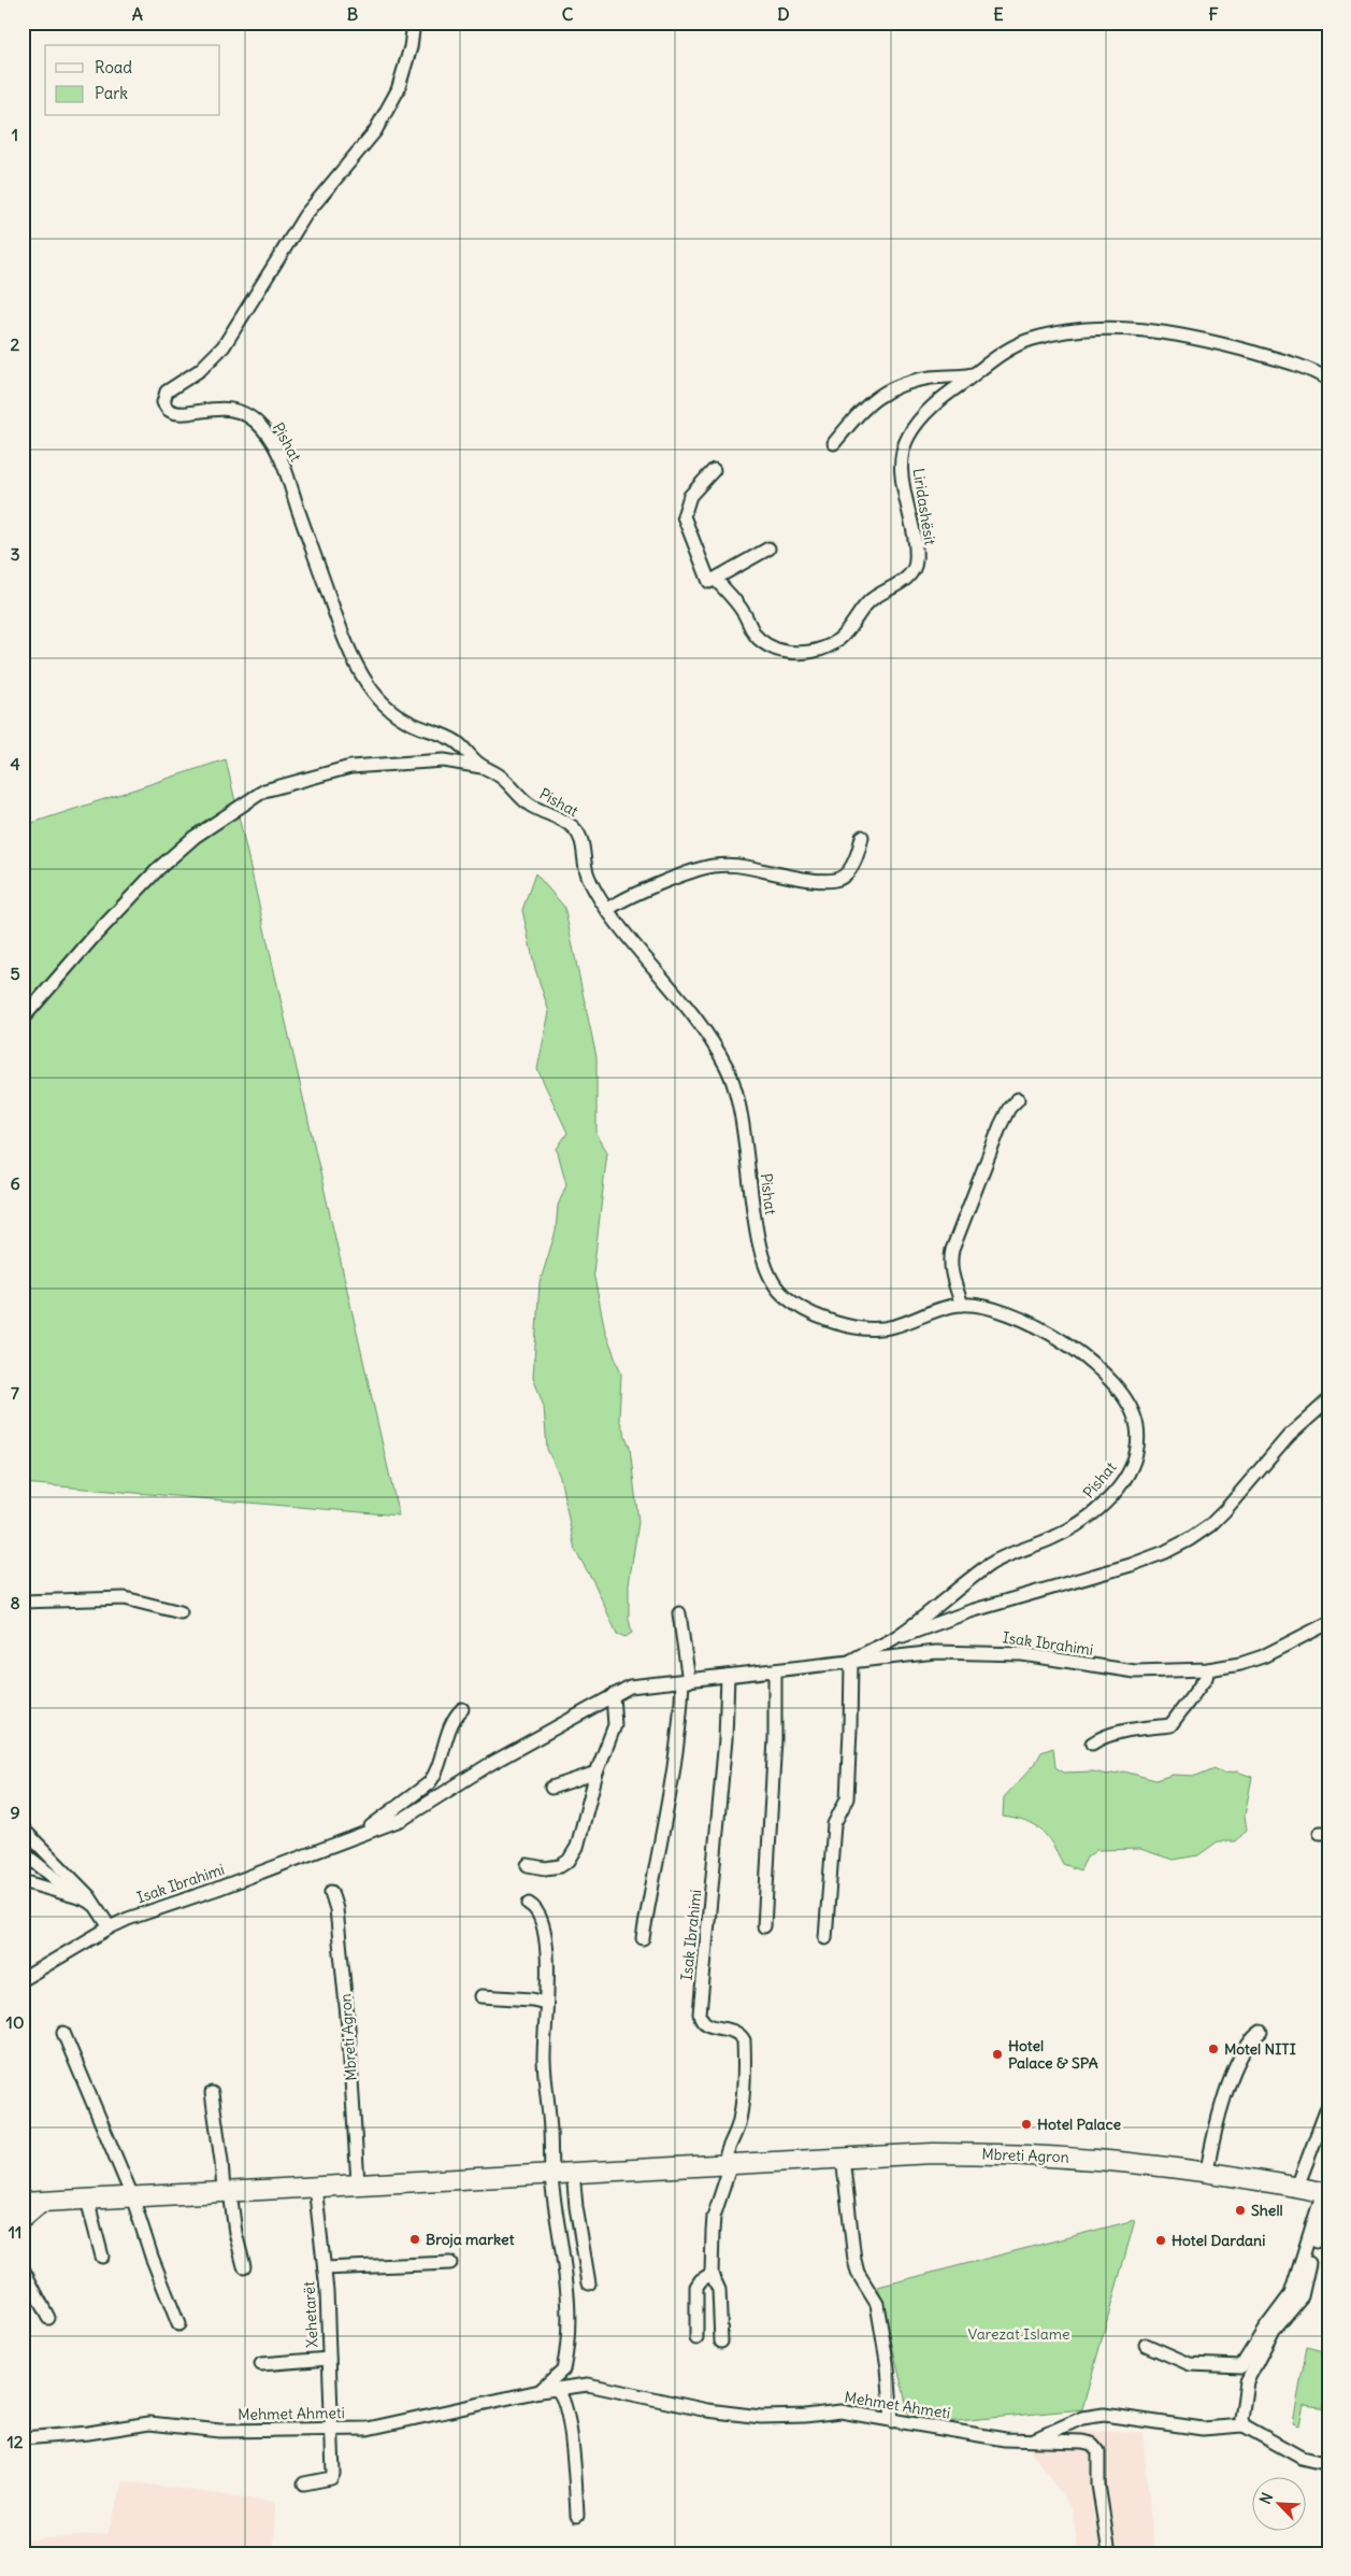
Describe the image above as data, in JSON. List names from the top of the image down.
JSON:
{
  "streets": {
    "main road": ["Mbreti Agron"],
    "street": [
      "Pishat",
      "Liridashësit",
      "Isak Ibrahimi",
      "Xehetarët",
      "Mehmet Ahmeti"
    ]
  },
  "crossings": [
    ["Pishat", "Isak Ibrahimi"],
    ["Isak Ibrahimi", "Mbreti Agron"],
    ["Mbreti Agron", "Xehetarët"],
    ["Xehetarët", "Mehmet Ahmeti"]
  ],
  "parks": ["Varezat Islame"],
  "places": [
    "Motel NITI",
    "Hotel Palace & SPA",
    "Hotel Palace",
    "Shell",
    "Broja market",
    "Hotel Dardani"
  ],
  "legend": ["Road", "Park"],
  "north": "top left",
  "grid": {
    "columns": [
      "A",
      "B",
      "C",
      "D",
      "E",
      "F"
    ],
    "rows": [
      "1",
      "2",
      "3",
      "4",
      "5",
      "6",
      "7",
      "8",
      "9",
      "10",
      "11",
      "12"
    ]
  }
}
